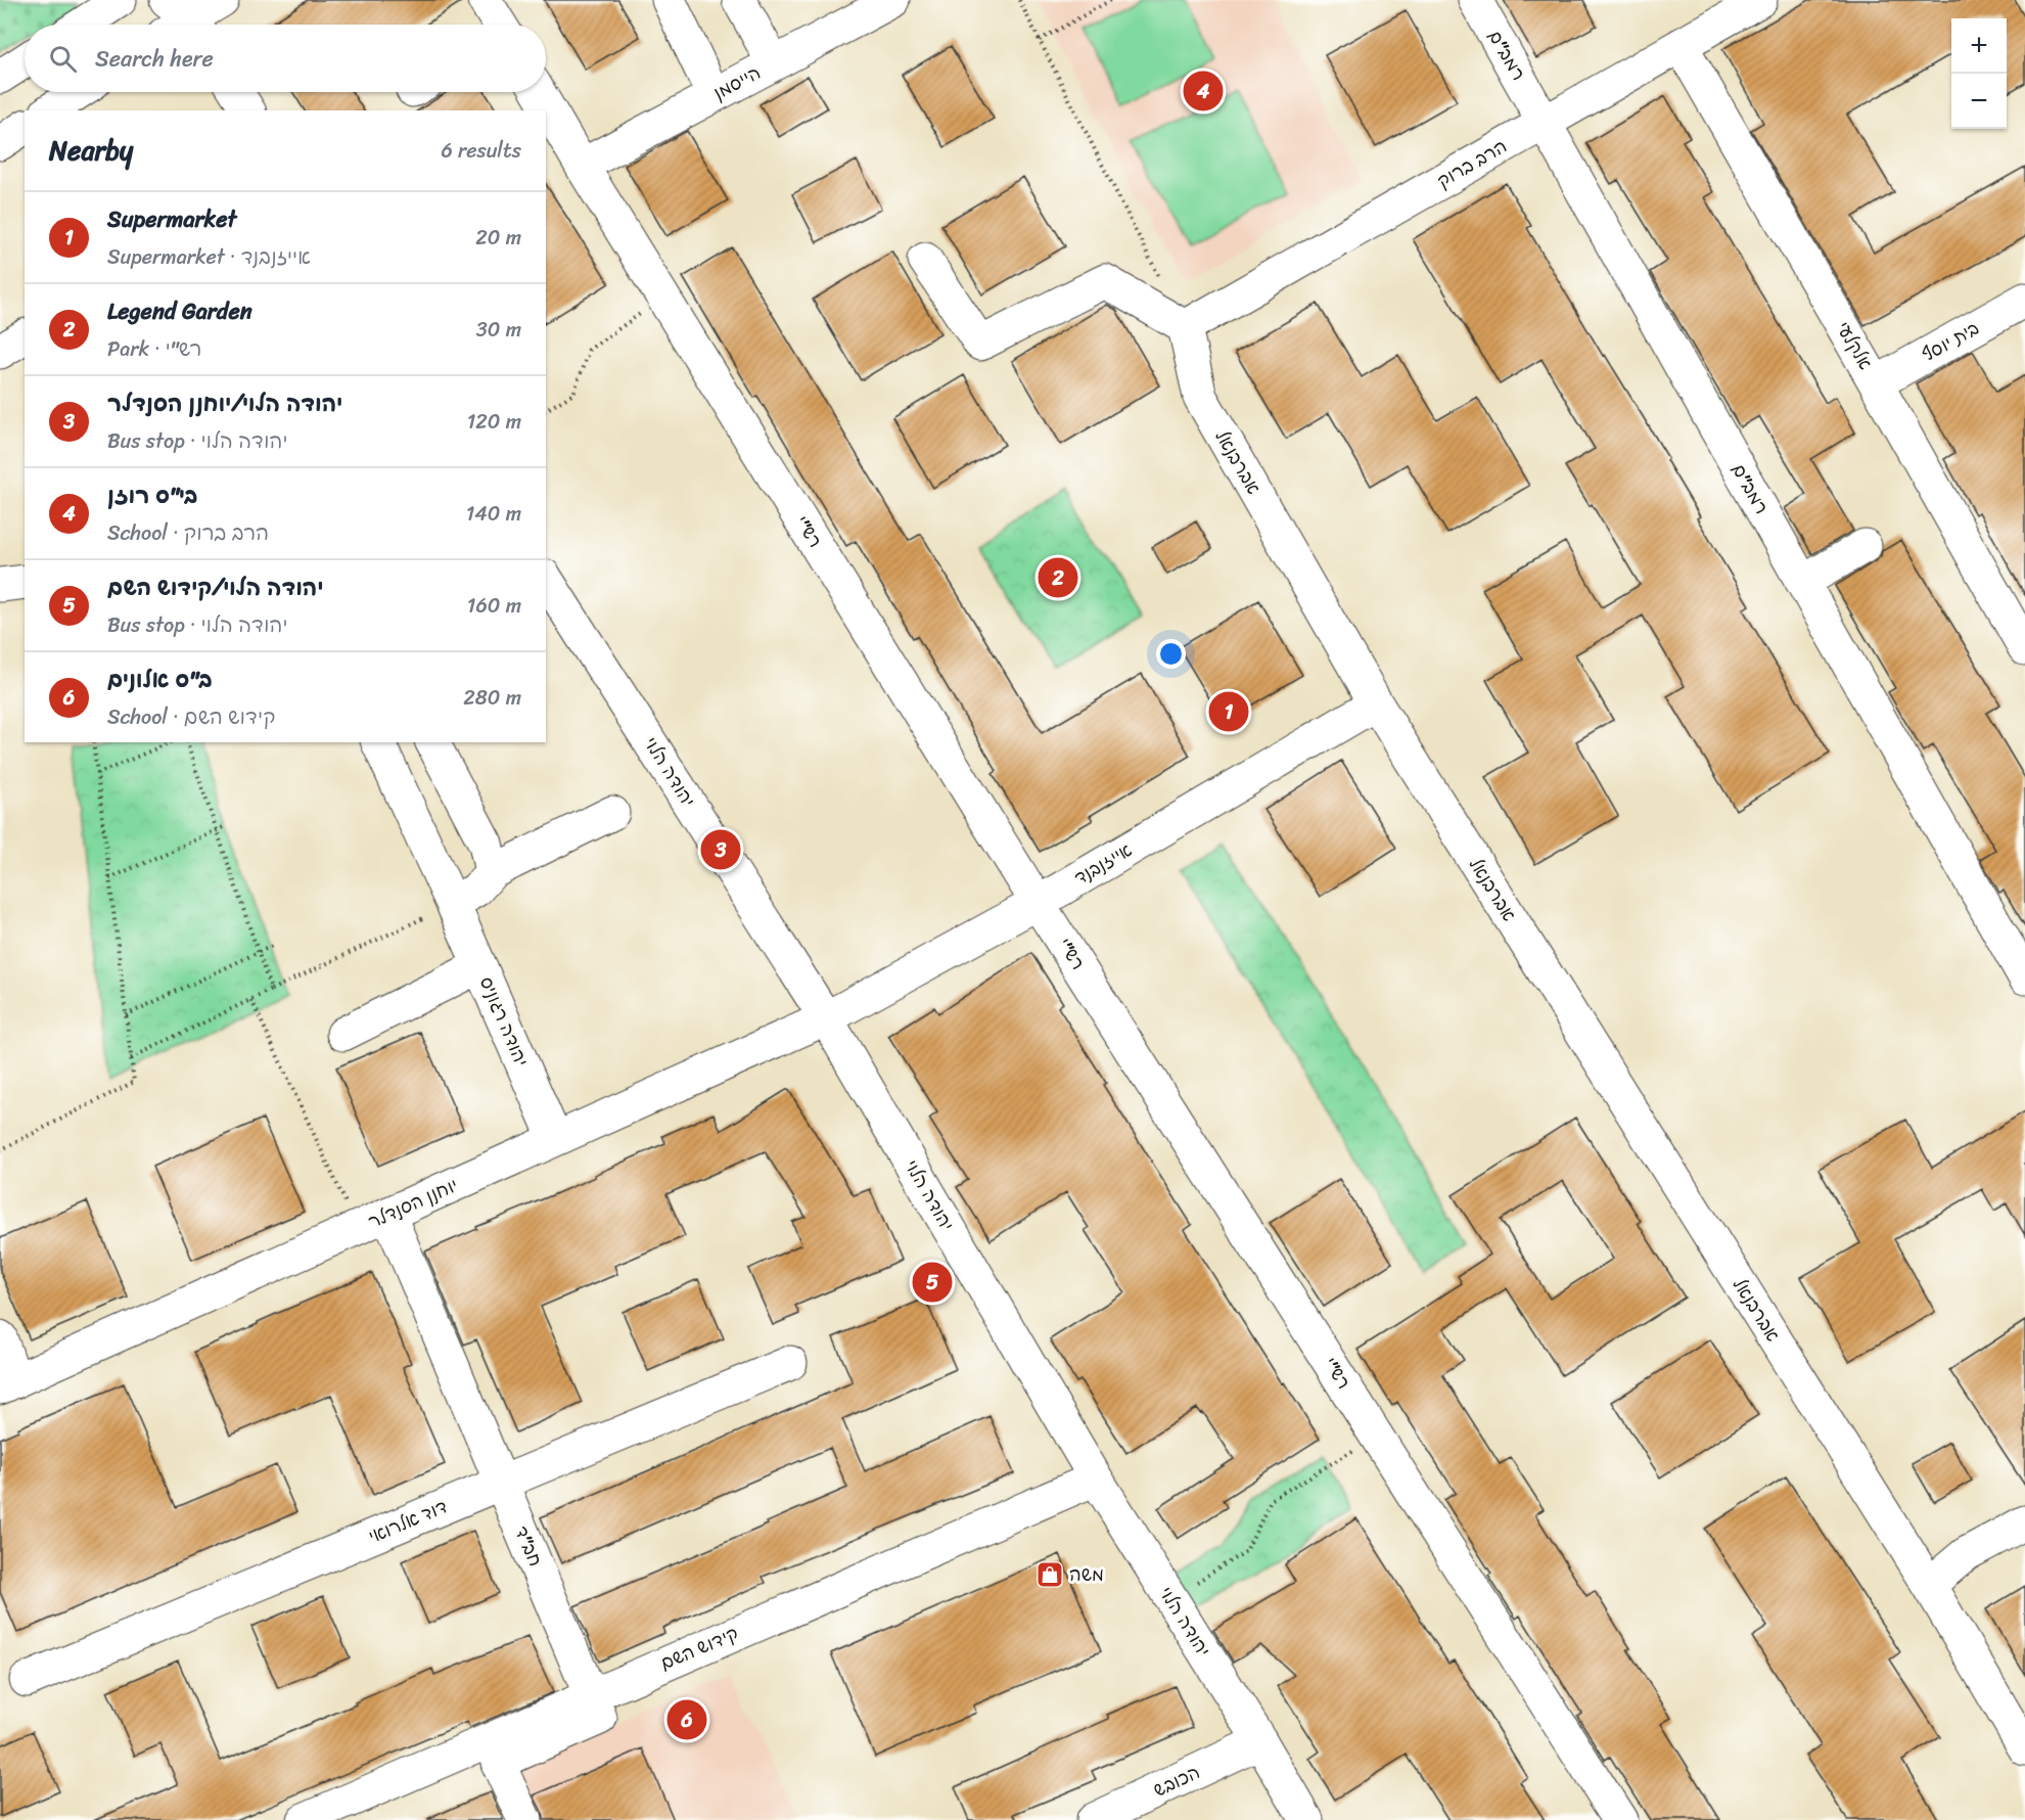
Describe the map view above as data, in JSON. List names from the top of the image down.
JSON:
{
  "streets": {
    "street": [
      "רמב\"ם",
      "הייסמן",
      "הרב ברוק",
      "בית יוסף",
      "אלקלעי",
      "אברבנאל",
      "רש\"י",
      "יהודה הלוי",
      "אייזנבנד",
      "יהודה רגוניס",
      "יוחנן הסנדלר",
      "דוד אלרואי",
      "חב\"ד",
      "קידוש השם",
      "הכובש"
    ]
  },
  "crossings": [
    ["רמב\"ם", "הרב ברוק"],
    ["הייסמן", "רש\"י"],
    ["הרב ברוק", "אלקלעי"],
    ["הרב ברוק", "אברבנאל"],
    ["בית יוסף", "אלקלעי"],
    ["אברבנאל", "אייזנבנד"],
    ["רש\"י", "אייזנבנד"],
    ["יהודה הלוי", "אייזנבנד"],
    ["יהודה הלוי", "יוחנן הסנדלר"],
    ["יהודה הלוי", "קידוש השם"],
    ["יהודה הלוי", "הכובש"],
    ["אייזנבנד", "יוחנן הסנדלר"],
    ["יהודה רגוניס", "יוחנן הסנדלר"],
    ["יוחנן הסנדלר", "חב\"ד"],
    ["דוד אלרואי", "חב\"ד"],
    ["חב\"ד", "קידוש השם"]
  ],
  "places": {
    "shop": ["משה"]
  },
  "page": {
    "map_buttons": ["+", "−"],
    "search": "Search here",
    "pins": [
      "4",
      "2",
      "1",
      "3",
      "5",
      "6"
    ],
    "heading": ["Nearby", "6 results"],
    "list": [
      {
        "mark": "1",
        "name": "Supermarket",
        "note": "Supermarket · אייזנבנד",
        "value": "20 m"
      },
      {
        "mark": "2",
        "name": "Legend Garden",
        "note": "Park · רש\"י",
        "value": "30 m"
      },
      {
        "mark": "3",
        "name": "יהודה הלוי/יוחנן הסנדלר",
        "note": "Bus stop · יהודה הלוי",
        "value": "120 m"
      },
      {
        "mark": "4",
        "name": "בי\"ס רוזן",
        "note": "School · הרב ברוק",
        "value": "140 m"
      },
      {
        "mark": "5",
        "name": "יהודה הלוי/קידוש השם",
        "note": "Bus stop · יהודה הלוי",
        "value": "160 m"
      },
      {
        "mark": "6",
        "name": "ב\"ס אלונים",
        "note": "School · קידוש השם",
        "value": "280 m"
      }
    ]
  }
}
